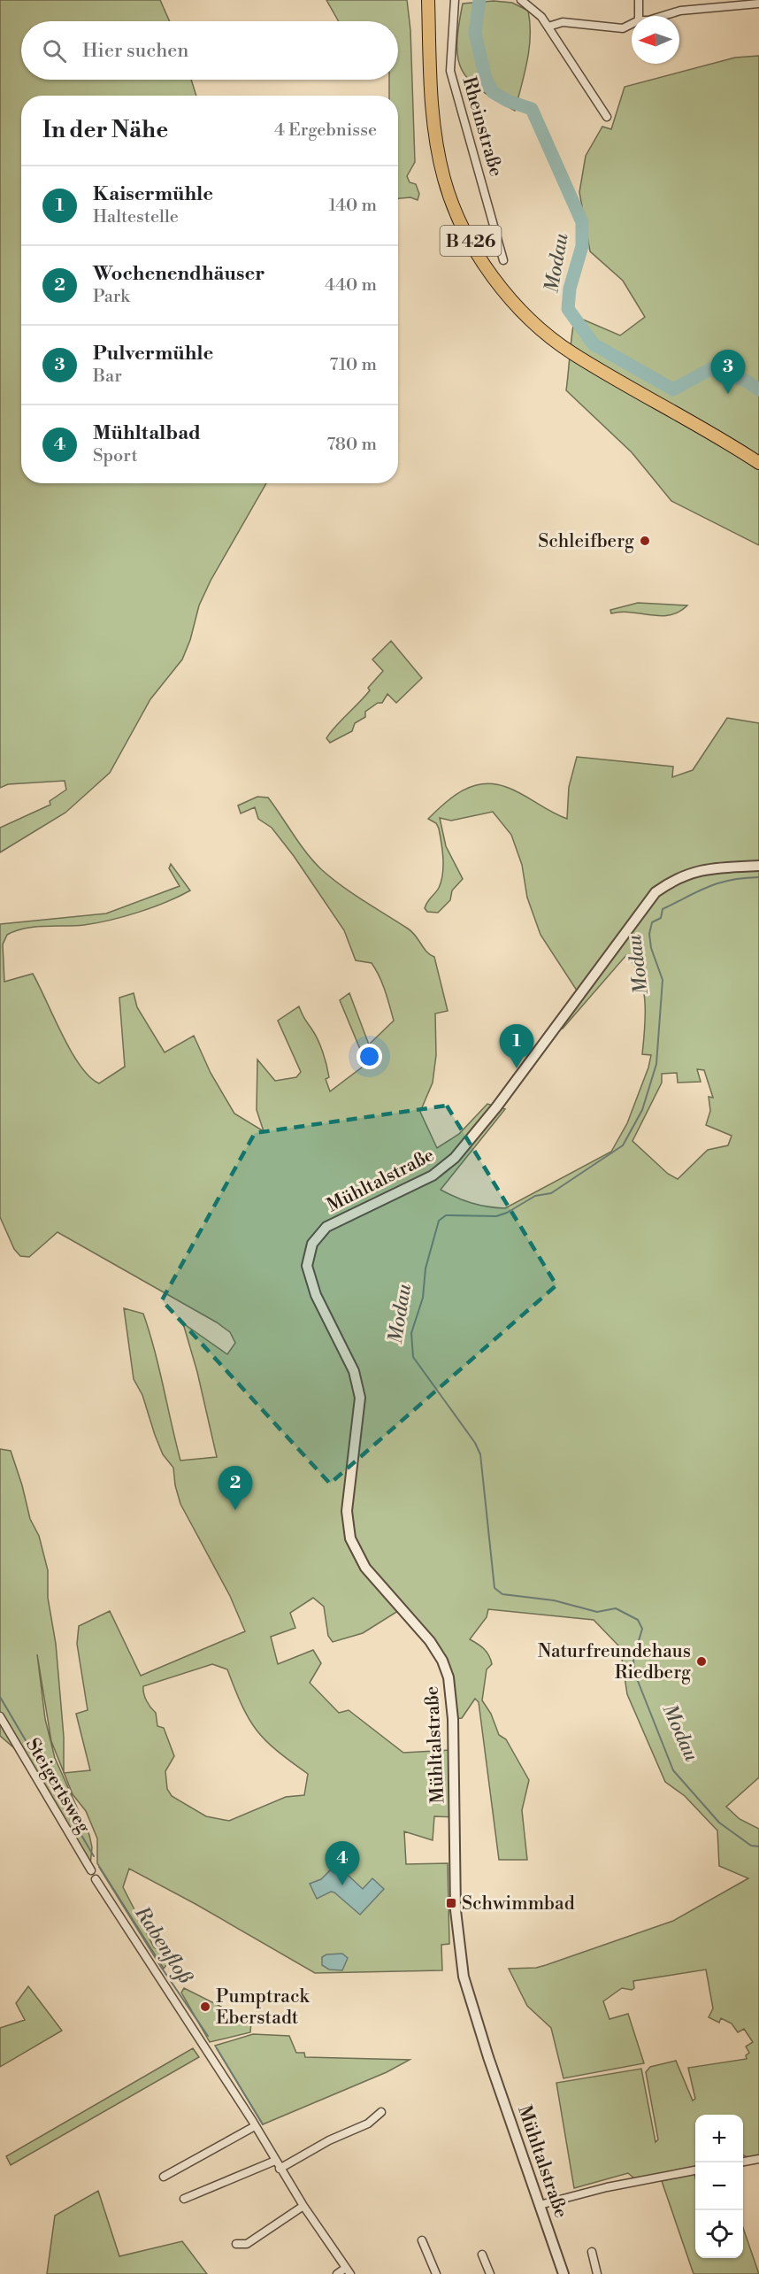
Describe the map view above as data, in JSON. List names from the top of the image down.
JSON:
{
  "streets": {
    "main road": ["B 426"],
    "street": ["Rheinstraße", "Mühltalstraße", "Steigertsweg"]
  },
  "water": ["Modau", "Rabenfloß"],
  "places": {
    "other": ["Schleifberg", "Naturfreundehaus Riedberg", "Pumptrack Eberstadt"],
    "transit": ["Schwimmbad"]
  },
  "north": "left",
  "page": {
    "search": "Hier suchen",
    "heading": ["In der Nähe", "4 Ergebnisse"],
    "list": [
      {
        "mark": "1",
        "name": "Kaisermühle",
        "note": "Haltestelle",
        "value": "140 m"
      },
      {
        "mark": "2",
        "name": "Wochenendhäuser",
        "note": "Park",
        "value": "440 m"
      },
      {
        "mark": "3",
        "name": "Pulvermühle",
        "note": "Bar",
        "value": "710 m"
      },
      {
        "mark": "4",
        "name": "Mühltalbad",
        "note": "Sport",
        "value": "780 m"
      }
    ],
    "pins": [
      "3",
      "1",
      "2",
      "4"
    ],
    "map_buttons": ["+", "−"]
  }
}
